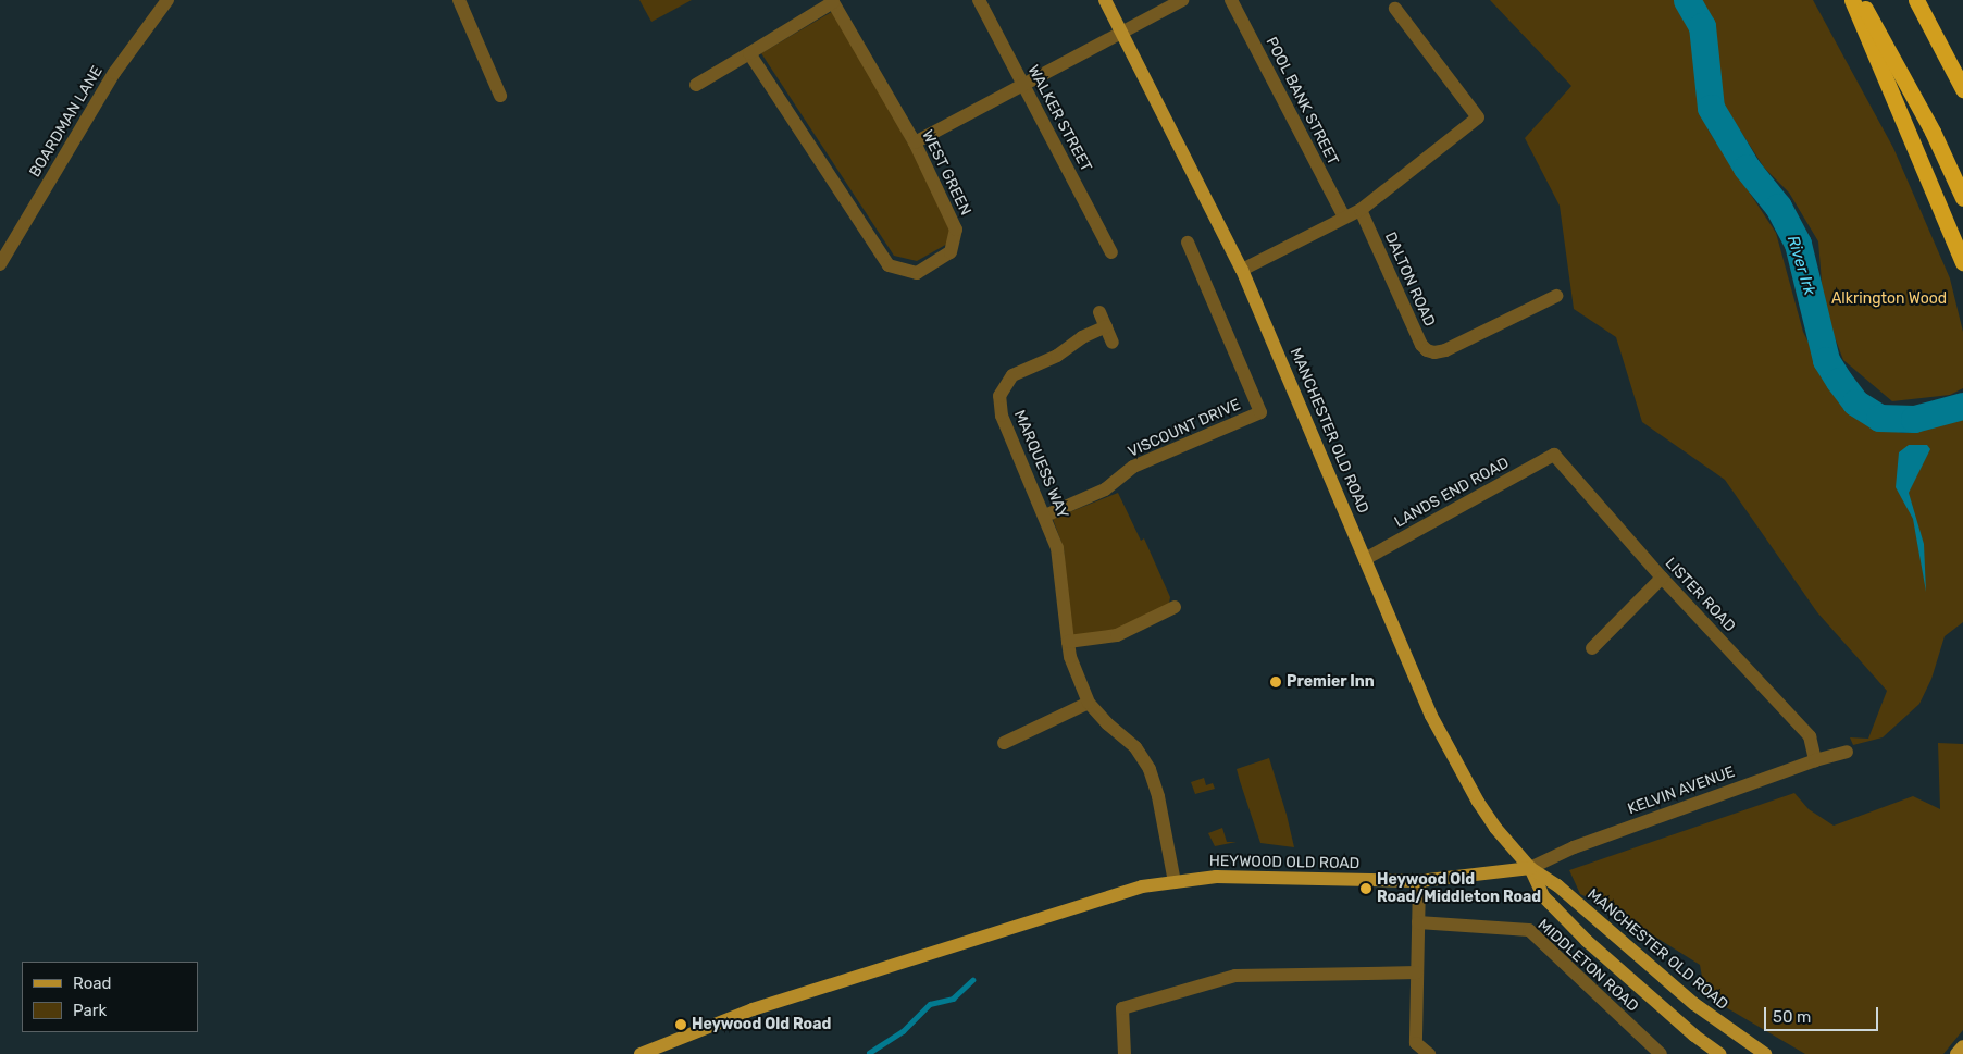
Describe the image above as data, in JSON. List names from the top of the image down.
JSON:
{
  "streets": {
    "main road": ["MANCHESTER OLD ROAD", "HEYWOOD OLD ROAD"],
    "street": [
      "POOL BANK STREET",
      "WALKER STREET",
      "BOARDMAN LANE",
      "WEST GREEN",
      "DALTON ROAD",
      "VISCOUNT DRIVE",
      "MARQUESS WAY",
      "LANDS END ROAD",
      "LISTER ROAD",
      "KELVIN AVENUE",
      "MIDDLETON ROAD"
    ]
  },
  "crossings": [
    ["VISCOUNT DRIVE", "MARQUESS WAY"],
    ["MANCHESTER OLD ROAD", "LANDS END ROAD"],
    ["MANCHESTER OLD ROAD", "KELVIN AVENUE"],
    ["MANCHESTER OLD ROAD", "HEYWOOD OLD ROAD"],
    ["MARQUESS WAY", "HEYWOOD OLD ROAD"],
    ["LANDS END ROAD", "LISTER ROAD"],
    ["LISTER ROAD", "KELVIN AVENUE"],
    ["KELVIN AVENUE", "HEYWOOD OLD ROAD"]
  ],
  "water": ["River Irk"],
  "parks": ["Alkrington Wood"],
  "places": ["Premier Inn", "Heywood Old Road/Middleton Road", "Heywood Old Road"],
  "legend": ["Road", "Park"],
  "scale_bar": "50 m"
}
